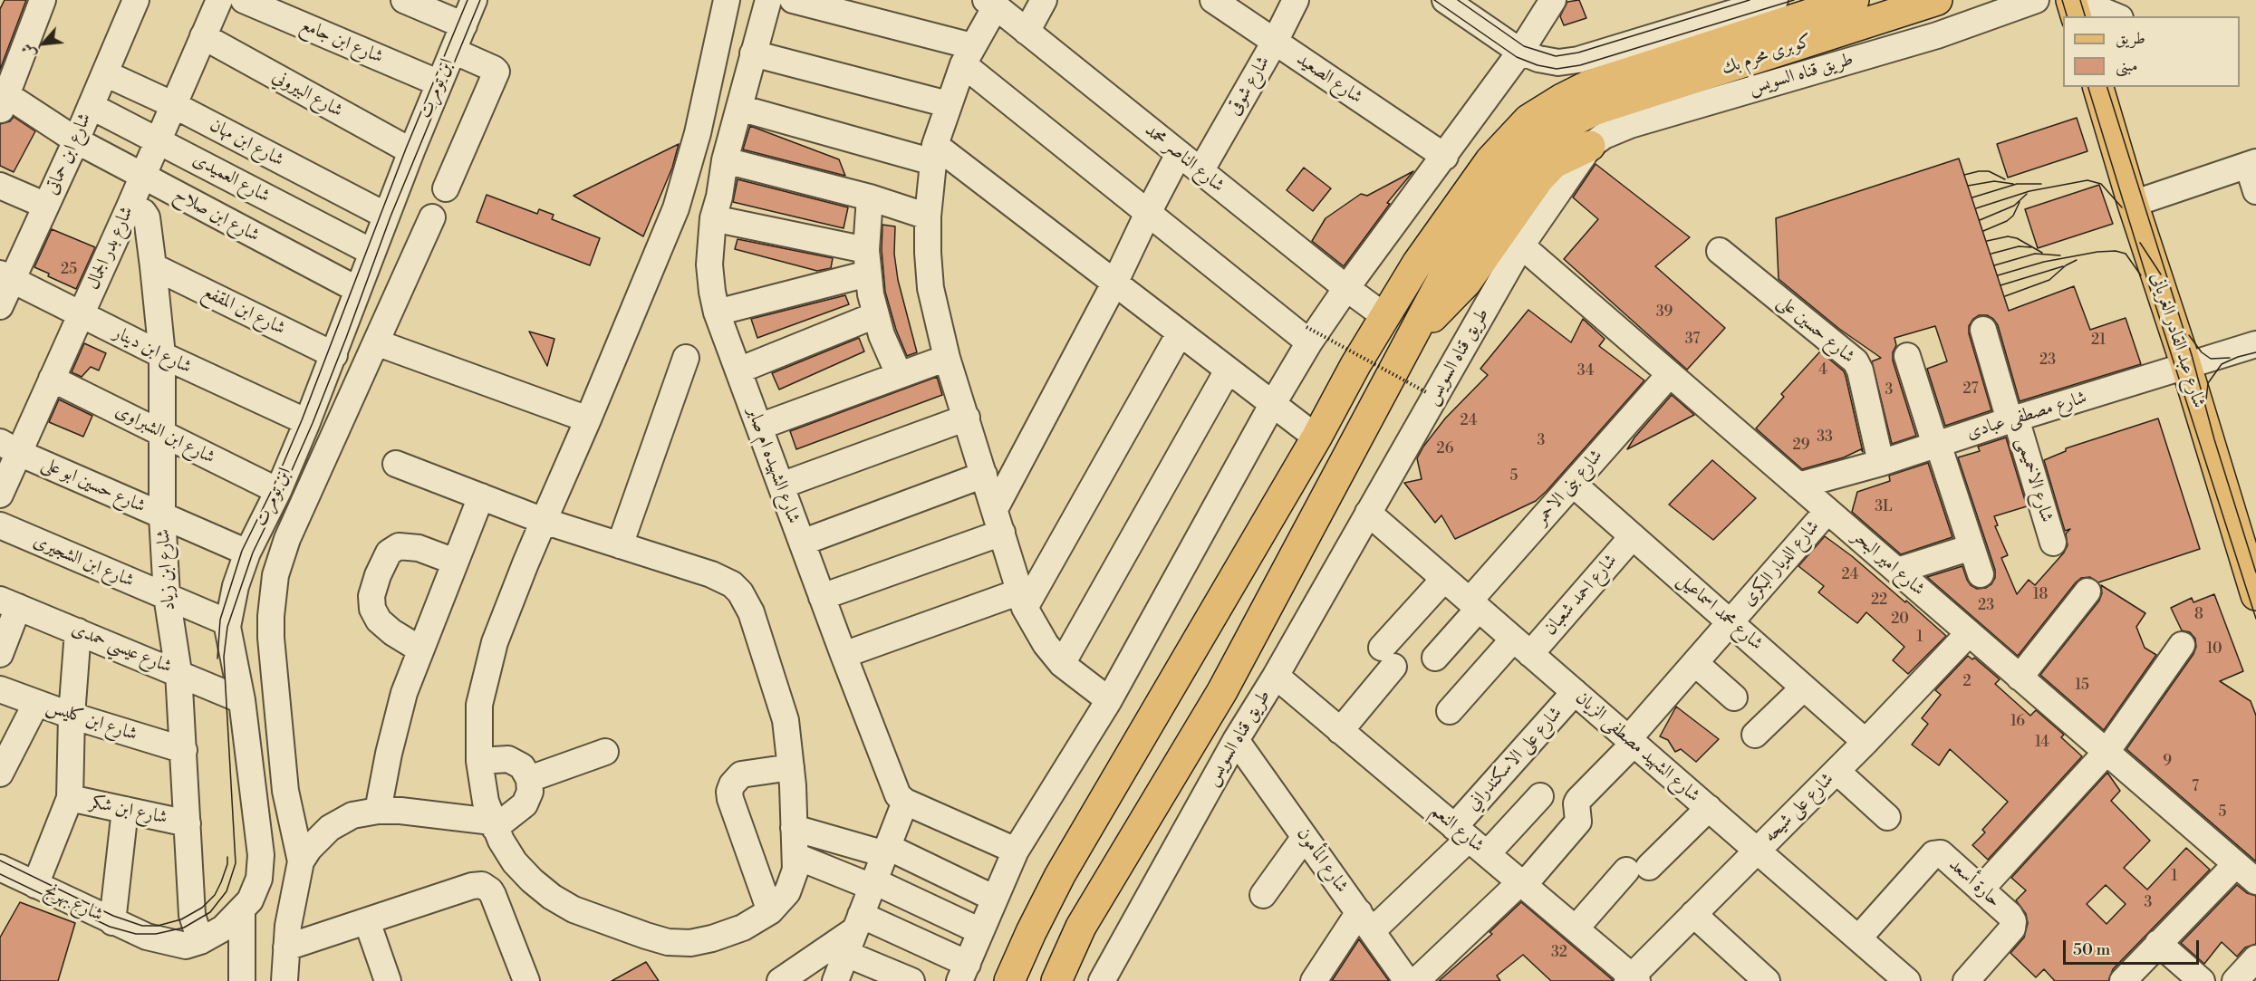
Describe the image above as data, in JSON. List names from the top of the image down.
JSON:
{
  "streets": {
    "main road": ["كوبرى محرم بك", "شارع عبد القادر الغريانى"],
    "street": [
      "شارع ابن جامع",
      "طريق قناه السويس",
      "شارع الصعيد",
      "شارع شوقى",
      "ابن تومرت",
      "شارع البيروني",
      "شارع ابن مهان",
      "شارع ابن حماتى",
      "شارع الناصر محمد",
      "شارع العميدى",
      "شارع ابن صلاح",
      "شارع بدر الجمال",
      "شارع ابن المقفع",
      "شارع حسين على",
      "شارع ابن دينار",
      "شارع مصطفى عبادى",
      "شارع ابن الشبراوى",
      "شارع الشهيده ام صابر",
      "شارع الاخميمى",
      "شارع حسين ابو على",
      "شارع بنى الاحمر",
      "شارع ابن الشجيرى",
      "شارع الديار البكرى",
      "شارع امير البحر",
      "شارع ابن زياد",
      "شارع احمد شعبان",
      "شارع محمد اسماعيل",
      "شارع عيسي حمدى",
      "شارع ابن كليس",
      "شارع الشهيد مصطفى الزيان",
      "شارع على الاسكندراني",
      "شارع على شيحه",
      "شارع ابن شكر",
      "شارع النعم",
      "شارع المأمون",
      "حارة أسعد",
      "شارع بهرنج"
    ]
  },
  "crossings": [
    ["شارع ابن جامع", "ابن تومرت"],
    ["طريق قناه السويس", "شارع امير البحر"],
    ["طريق قناه السويس", "شارع الشهيد مصطفى الزيان"],
    ["طريق قناه السويس", "شارع النعم"],
    ["طريق قناه السويس", "شارع المأمون"],
    ["شارع الصعيد", "شارع شوقى"],
    ["شارع شوقى", "شارع الناصر محمد"],
    ["ابن تومرت", "شارع البيروني"],
    ["ابن تومرت", "شارع ابن مهان"],
    ["ابن تومرت", "شارع العميدى"],
    ["ابن تومرت", "شارع ابن صلاح"],
    ["ابن تومرت", "شارع ابن المقفع"],
    ["ابن تومرت", "شارع ابن دينار"],
    ["ابن تومرت", "شارع ابن الشبراوى"],
    ["ابن تومرت", "شارع حسين ابو على"],
    ["ابن تومرت", "شارع ابن الشجيرى"],
    ["ابن تومرت", "شارع ابن زياد"],
    ["ابن تومرت", "شارع عيسي حمدى"],
    ["ابن تومرت", "شارع بهرنج"],
    ["شارع البيروني", "شارع بدر الجمال"],
    ["شارع ابن مهان", "شارع ابن حماتى"],
    ["شارع ابن مهان", "شارع بدر الجمال"],
    ["شارع ابن حماتى", "شارع العميدى"],
    ["شارع ابن حماتى", "شارع ابن صلاح"],
    ["شارع ابن حماتى", "شارع ابن دينار"],
    ["شارع العميدى", "شارع بدر الجمال"],
    ["شارع ابن صلاح", "شارع بدر الجمال"],
    ["شارع بدر الجمال", "شارع ابن دينار"],
    ["شارع بدر الجمال", "شارع ابن الشبراوى"],
    ["شارع بدر الجمال", "شارع حسين ابو على"],
    ["شارع بدر الجمال", "شارع ابن زياد"],
    ["شارع ابن المقفع", "شارع ابن زياد"],
    ["شارع حسين على", "شارع مصطفى عبادى"],
    ["شارع عبد القادر الغريانى", "شارع مصطفى عبادى"],
    ["شارع ابن دينار", "شارع ابن زياد"],
    ["شارع مصطفى عبادى", "شارع الاخميمى"],
    ["شارع مصطفى عبادى", "شارع امير البحر"],
    ["شارع ابن الشبراوى", "شارع ابن زياد"],
    ["شارع حسين ابو على", "شارع ابن زياد"],
    ["شارع بنى الاحمر", "شارع امير البحر"],
    ["شارع بنى الاحمر", "شارع محمد اسماعيل"],
    ["شارع بنى الاحمر", "شارع الشهيد مصطفى الزيان"],
    ["شارع ابن الشجيرى", "شارع ابن زياد"],
    ["شارع الديار البكرى", "شارع امير البحر"],
    ["شارع الديار البكرى", "شارع محمد اسماعيل"],
    ["شارع الديار البكرى", "شارع الشهيد مصطفى الزيان"],
    ["شارع الديار البكرى", "شارع النعم"],
    ["شارع امير البحر", "شارع على شيحه"],
    ["شارع ابن زياد", "شارع عيسي حمدى"],
    ["شارع ابن زياد", "شارع ابن كليس"],
    ["شارع ابن زياد", "شارع ابن شكر"],
    ["شارع احمد شعبان", "شارع محمد اسماعيل"],
    ["شارع احمد شعبان", "شارع الشهيد مصطفى الزيان"],
    ["شارع محمد اسماعيل", "شارع على شيحه"],
    ["شارع عيسي حمدى", "شارع ابن شكر"],
    ["شارع ابن كليس", "شارع ابن شكر"],
    ["شارع الشهيد مصطفى الزيان", "شارع على الاسكندراني"],
    ["شارع الشهيد مصطفى الزيان", "شارع على شيحه"],
    ["شارع الشهيد مصطفى الزيان", "حارة أسعد"],
    ["شارع على الاسكندراني", "شارع النعم"],
    ["شارع على شيحه", "شارع النعم"],
    ["شارع ابن شكر", "شارع بهرنج"]
  ],
  "house_numbers": [
    "25",
    "39",
    "37",
    "21",
    "23",
    "4",
    "34",
    "27",
    "3",
    "24",
    "33",
    "3",
    "29",
    "26",
    "5",
    "3L",
    "24",
    "18",
    "22",
    "23",
    "8",
    "20",
    "1",
    "10",
    "2",
    "15",
    "16",
    "14",
    "9",
    "7",
    "5",
    "1",
    "3",
    "32"
  ],
  "legend": ["طريق", "مبنى"],
  "scale_bar": "50 m",
  "north": "bottom left"
}
